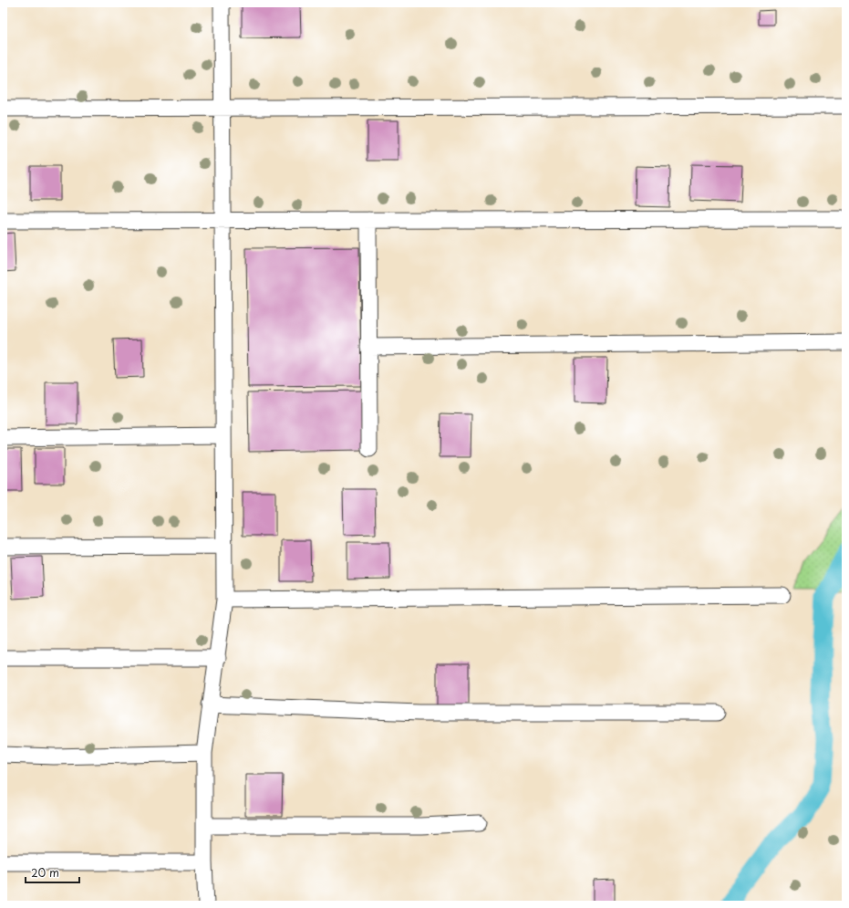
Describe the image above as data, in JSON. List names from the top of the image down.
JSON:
{
  "scale_bar": "20 m"
}
